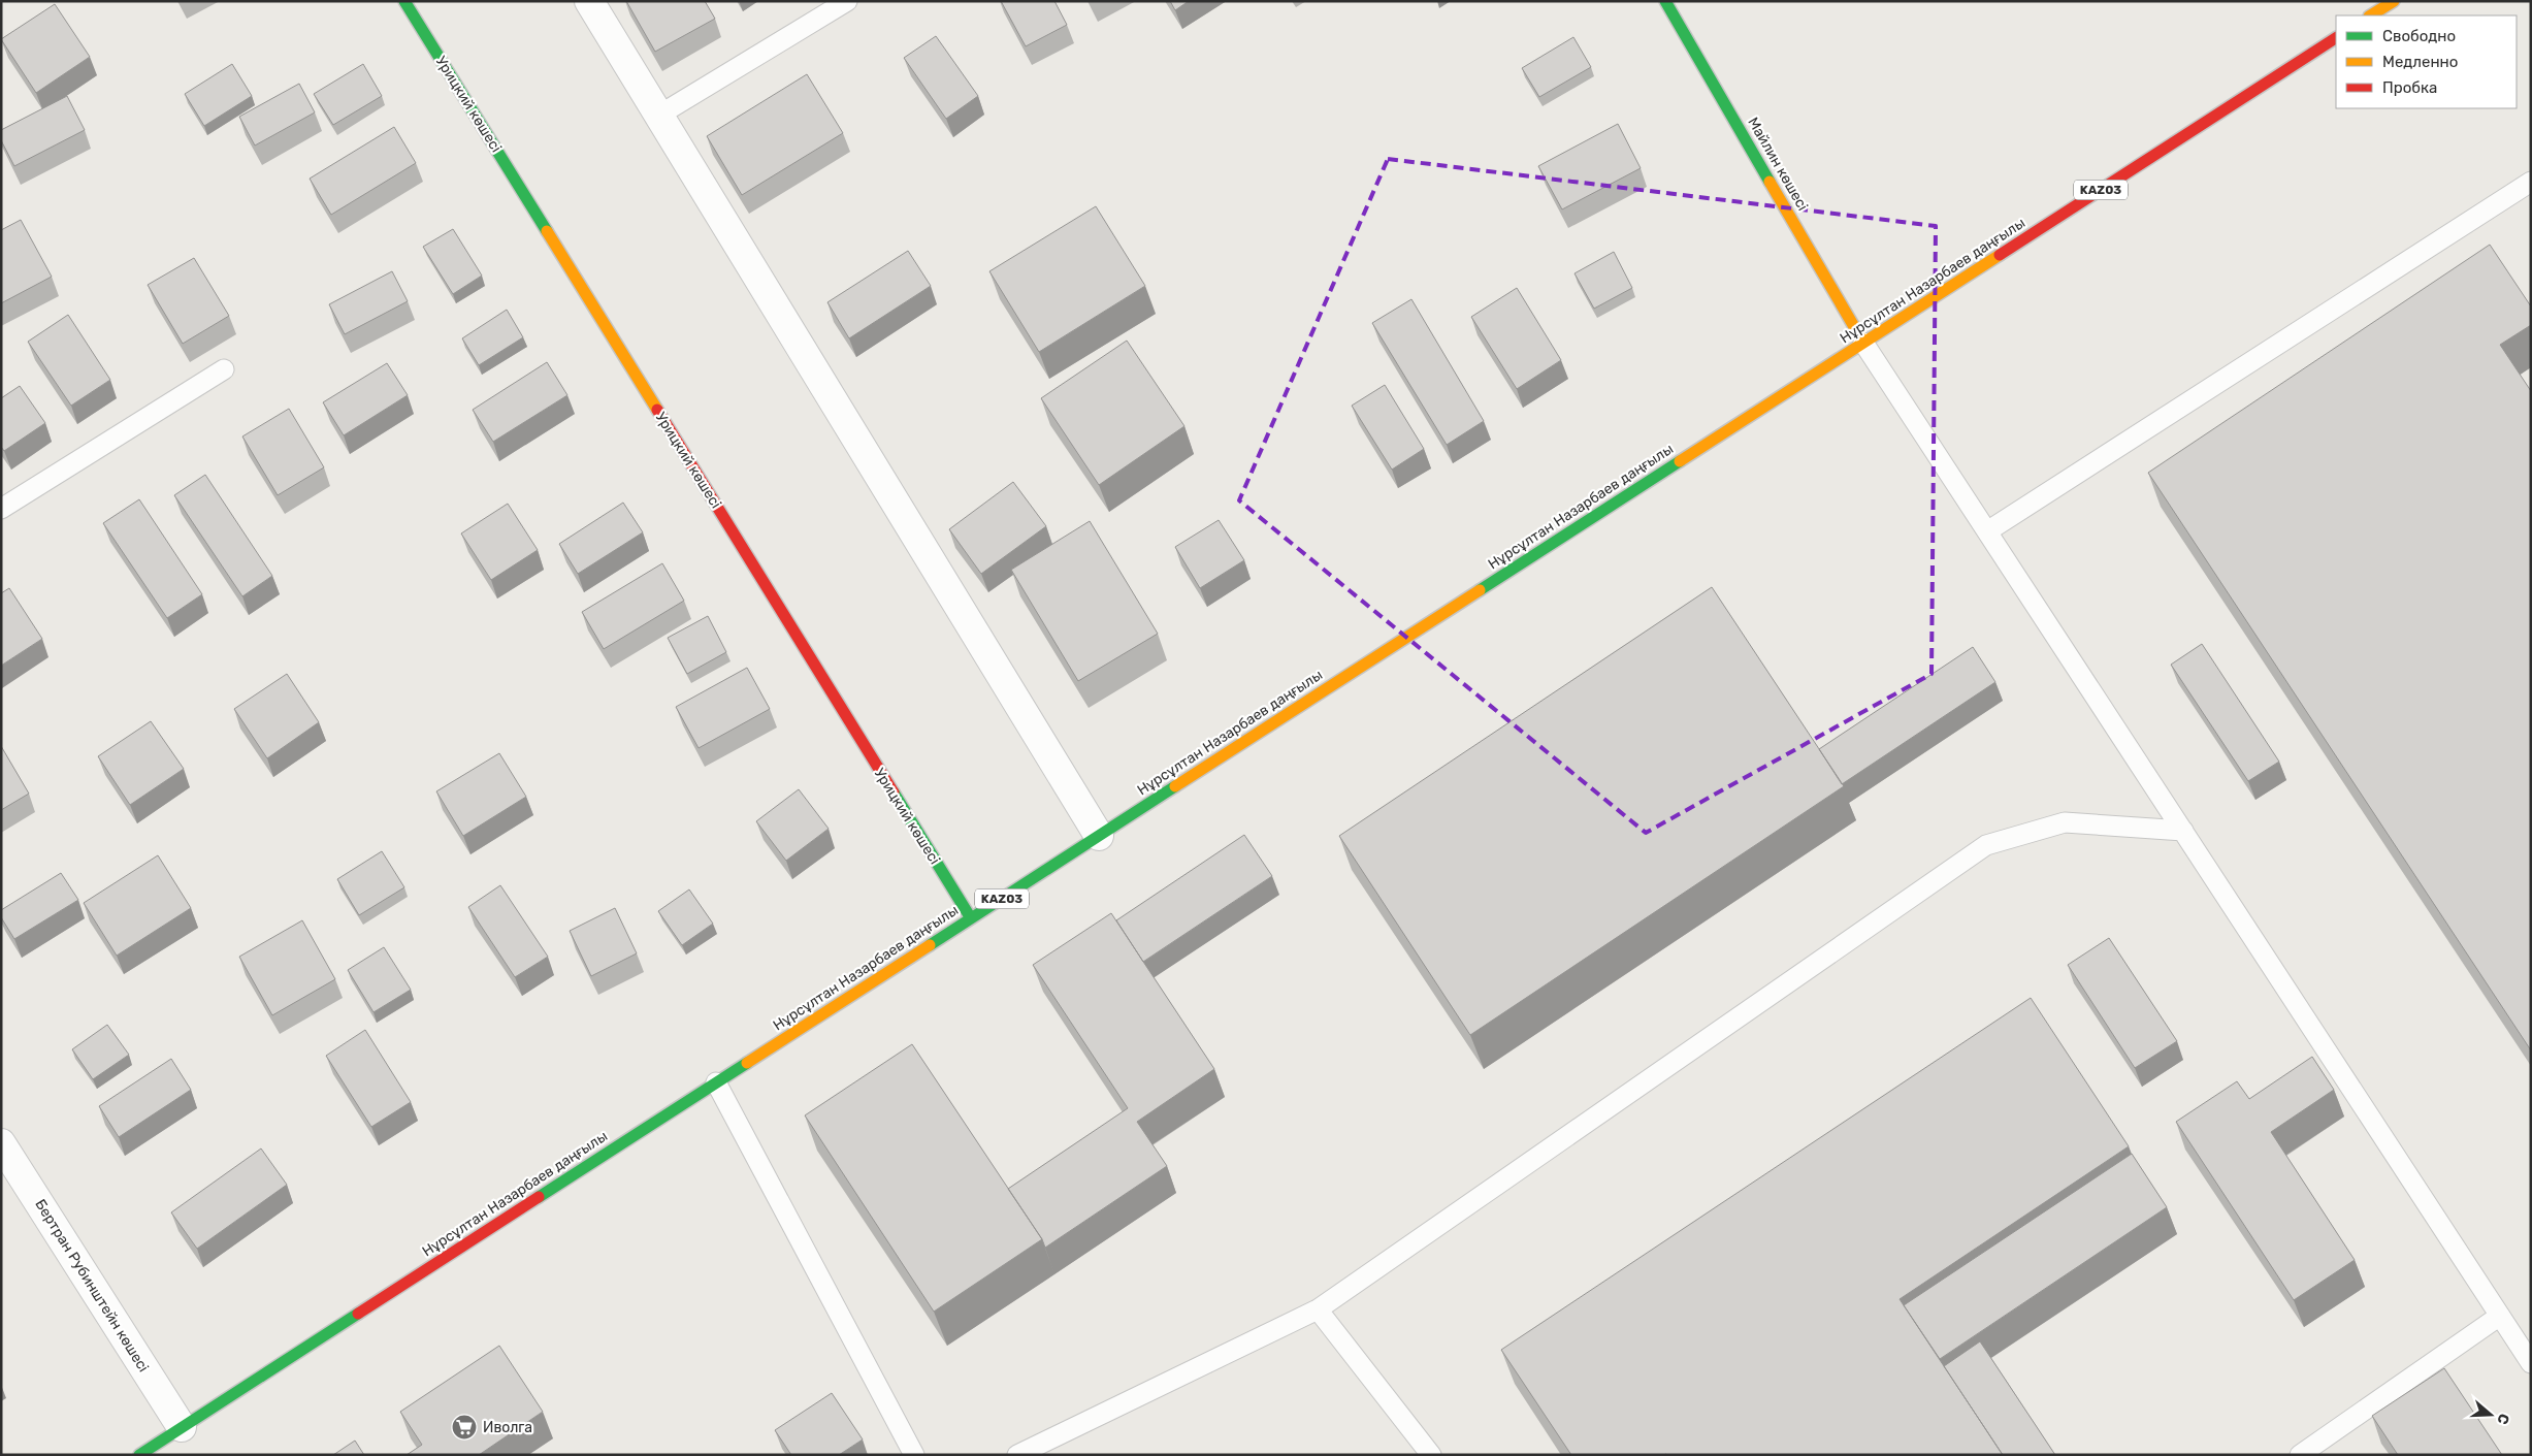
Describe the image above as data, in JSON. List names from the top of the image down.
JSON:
{
  "streets": {
    "main road": [
      "Урицкий көшесі",
      "Майлин көшесі",
      "KАZ03",
      "Нұрсұлтан Назарбаев даңғылы"
    ],
    "street": ["Бертран Рубинштейн көшесі"]
  },
  "crossings": [
    ["Урицкий көшесі", "Нұрсұлтан Назарбаев даңғылы"],
    ["Майлин көшесі", "Нұрсұлтан Назарбаев даңғылы"],
    ["Нұрсұлтан Назарбаев даңғылы", "Бертран Рубинштейн көшесі"]
  ],
  "places": {
    "supermarket": ["Иволга"]
  },
  "legend": ["Свободно", "Медленно", "Пробка"],
  "north": "right"
}
